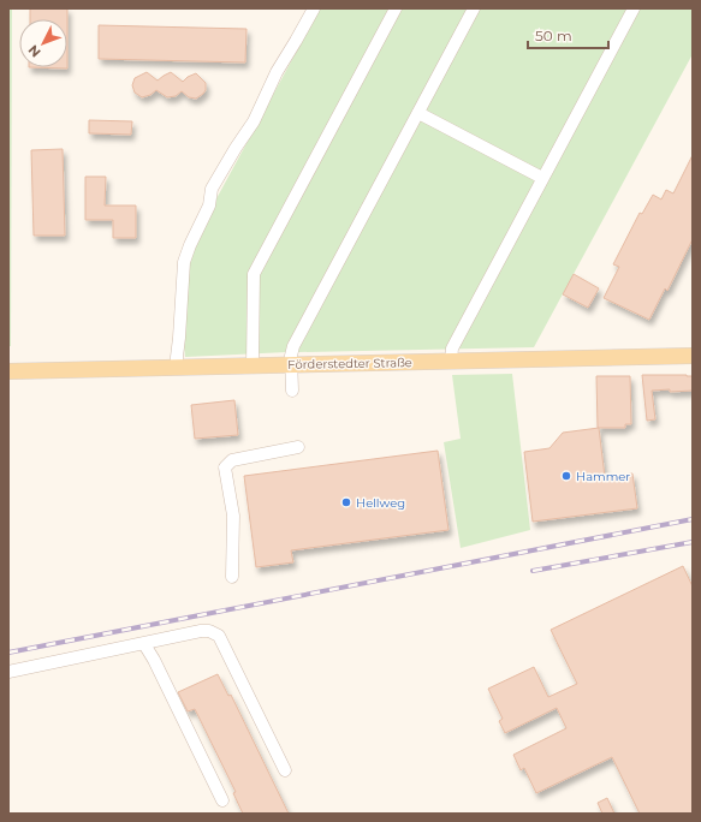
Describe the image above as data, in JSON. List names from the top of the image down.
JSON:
{
  "streets": {
    "main road": ["Förderstedter Straße"]
  },
  "places": ["Hammer", "Hellweg"],
  "scale_bar": "50 m",
  "north": "bottom left"
}
